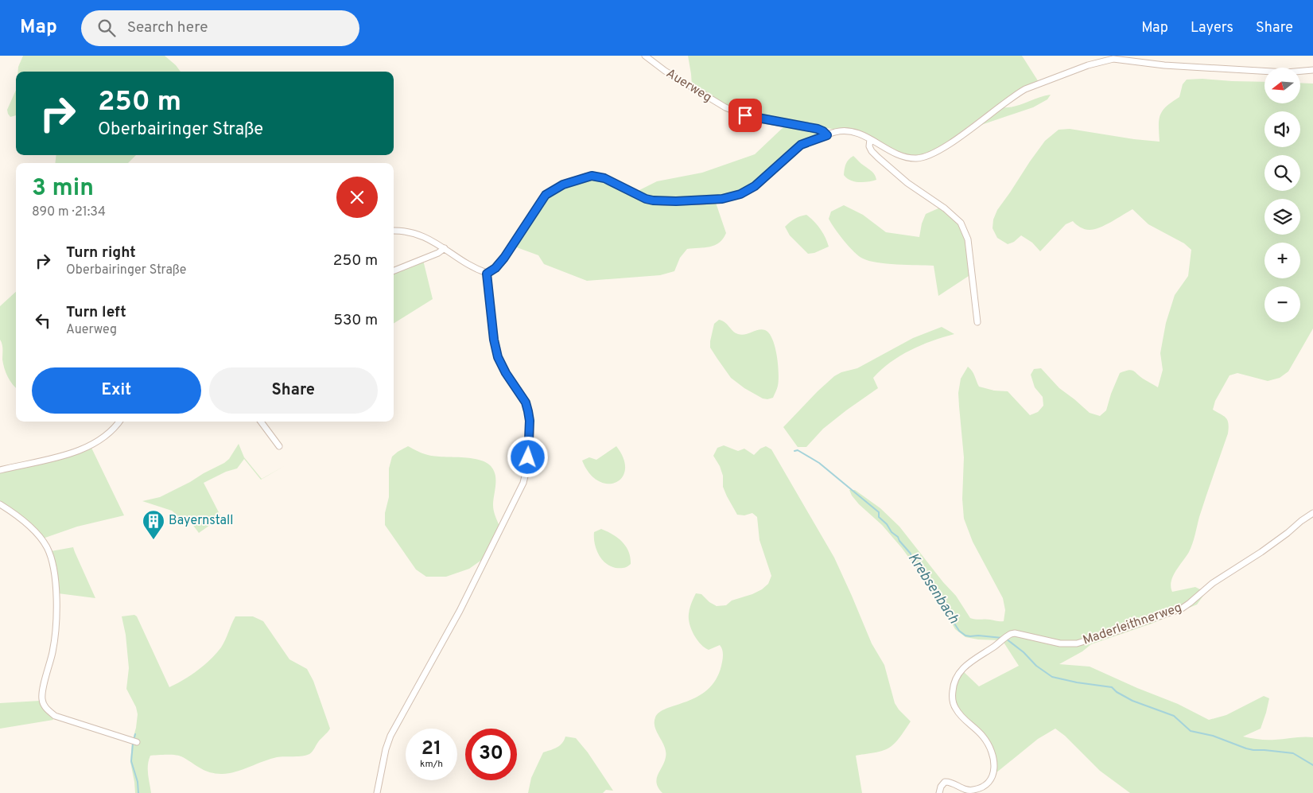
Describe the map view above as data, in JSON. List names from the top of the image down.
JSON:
{
  "streets": {
    "street": ["Auerweg", "Maderleithnerweg"]
  },
  "water": ["Krebsenbach"],
  "places": {
    "building": ["Bayernstall"]
  },
  "north": "left",
  "page": {
    "header": "Map",
    "search": "Search here",
    "nav": ["Map", "Layers", "Share"],
    "map_buttons": ["+", "−"],
    "turn": ["250 m", "Oberbairinger Straße"],
    "heading": ["3 min", "890 m · 21:34"],
    "list": [
      {
        "name": "Turn right",
        "note": "Oberbairinger Straße",
        "value": "250 m"
      },
      {
        "name": "Turn left",
        "note": "Auerweg",
        "value": "530 m"
      }
    ],
    "buttons": ["Exit", "Share"],
    "speed": "21 km/h",
    "limit": "30"
  }
}
